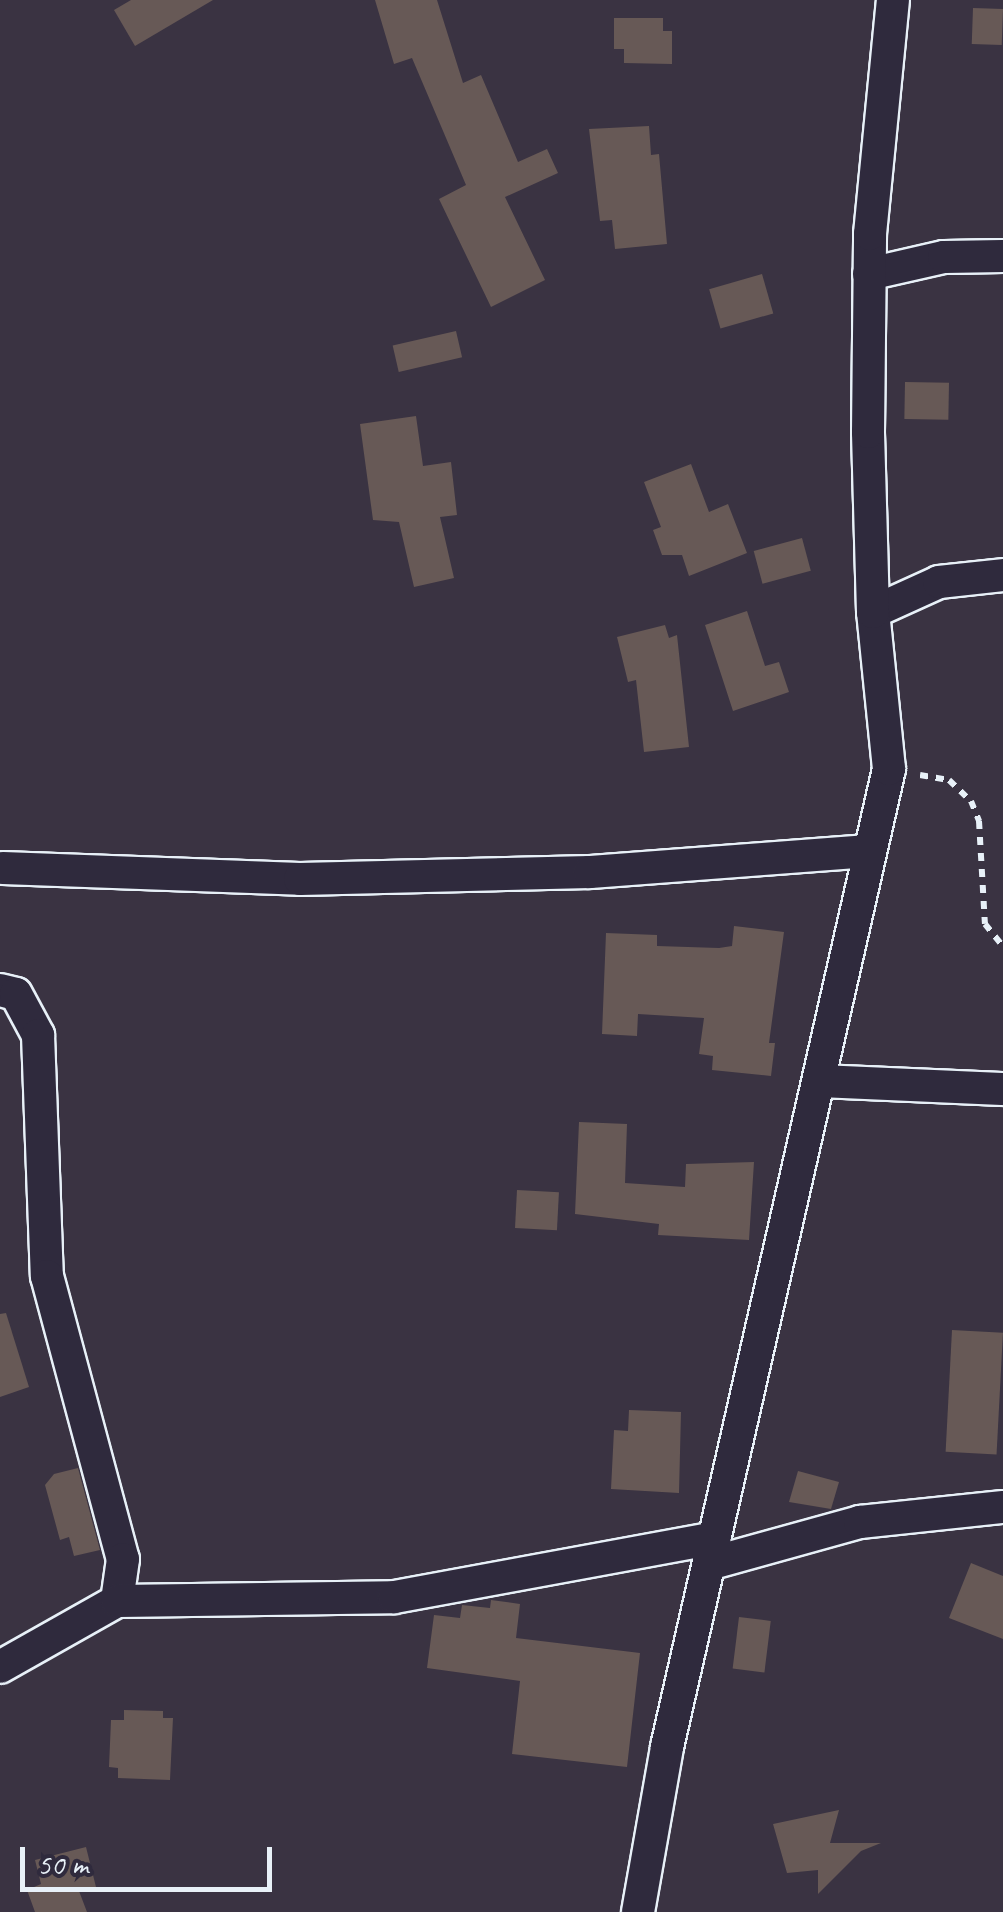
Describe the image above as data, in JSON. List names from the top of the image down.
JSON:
{
  "scale_bar": "50 m"
}
